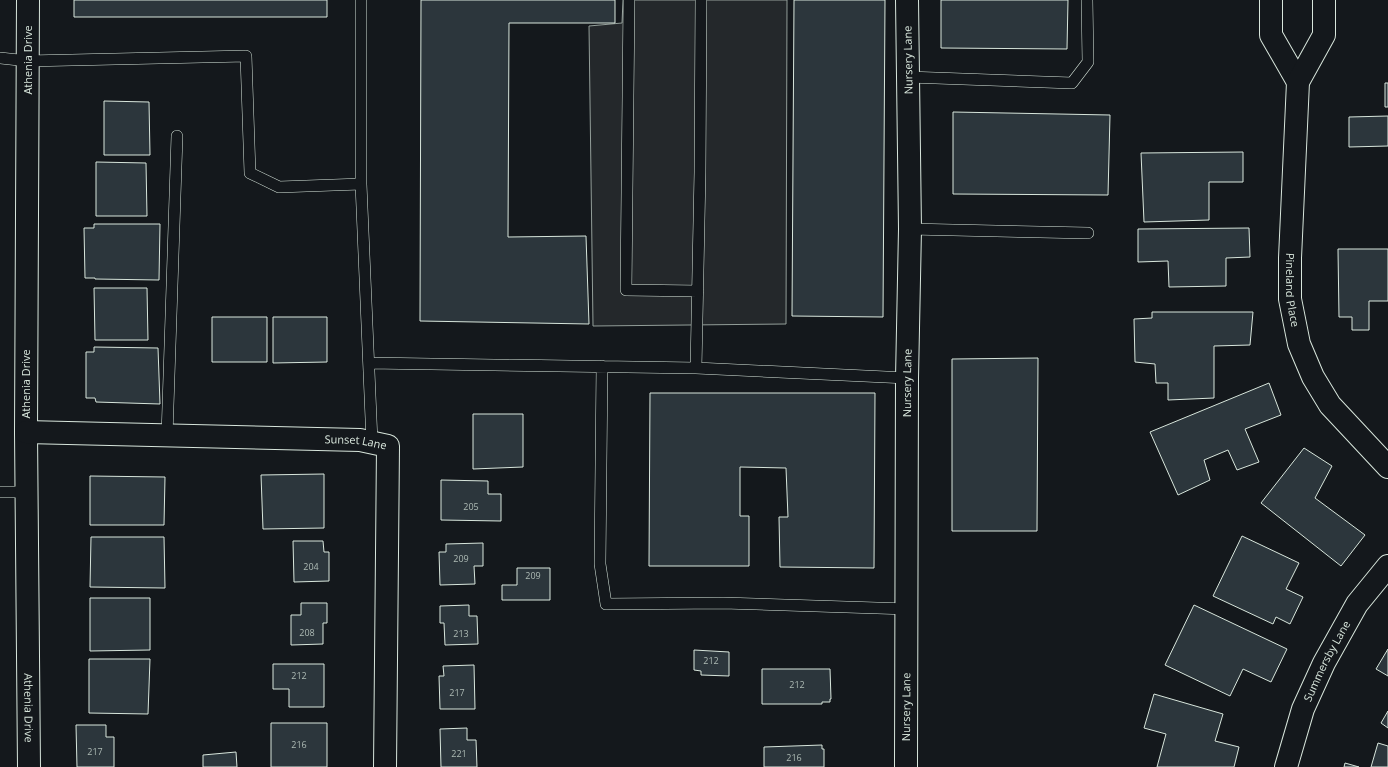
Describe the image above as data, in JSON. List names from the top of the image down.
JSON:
{
  "streets": {
    "street": [
      "Athenia Drive",
      "Nursery Lane",
      "Pineland Place",
      "Sunset Lane",
      "Summersby Lane"
    ]
  },
  "crossings": [
    ["Athenia Drive", "Sunset Lane"]
  ],
  "house_numbers": [
    "205",
    "209",
    "204",
    "209",
    "208",
    "213",
    "212",
    "212",
    "212",
    "217",
    "216",
    "217",
    "221",
    "216"
  ]
}
